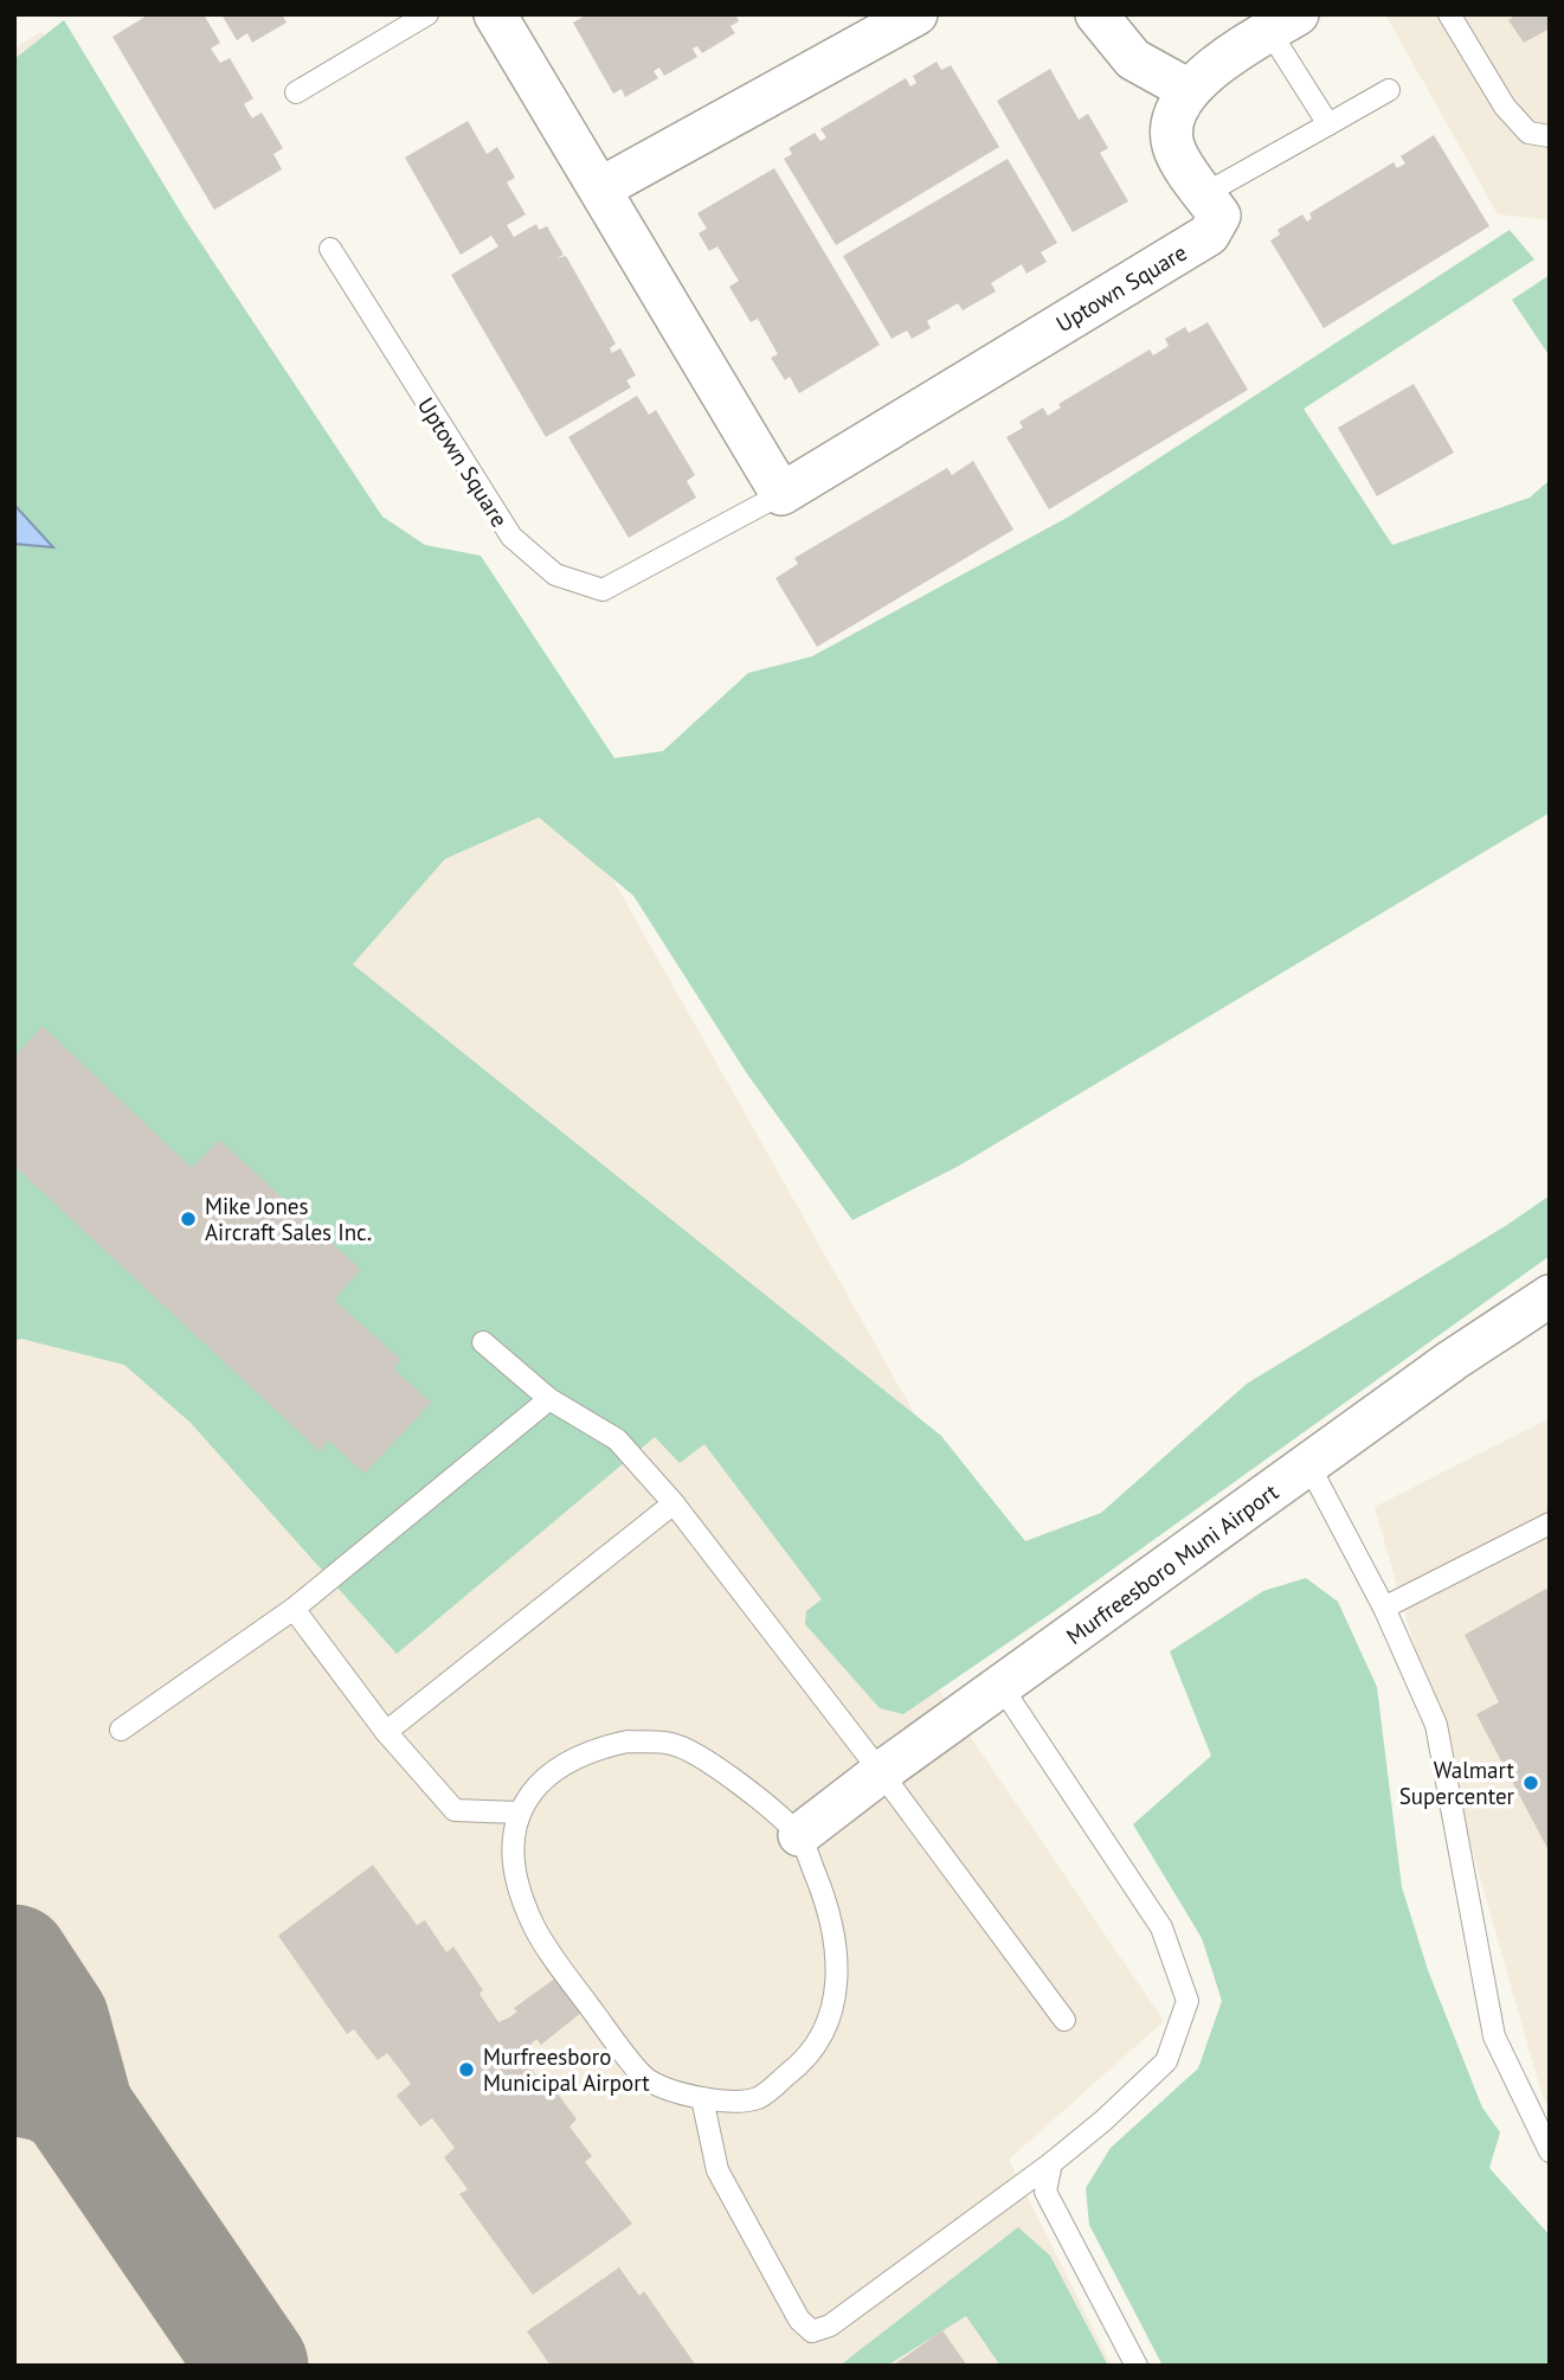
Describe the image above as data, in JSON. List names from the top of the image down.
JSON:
{
  "streets": {
    "street": ["Uptown Square", "Murfreesboro Muni Airport"]
  },
  "places": ["Mike Jones Aircraft Sales Inc.", "Walmart Supercenter", "Murfreesboro Municipal Airport"]
}
